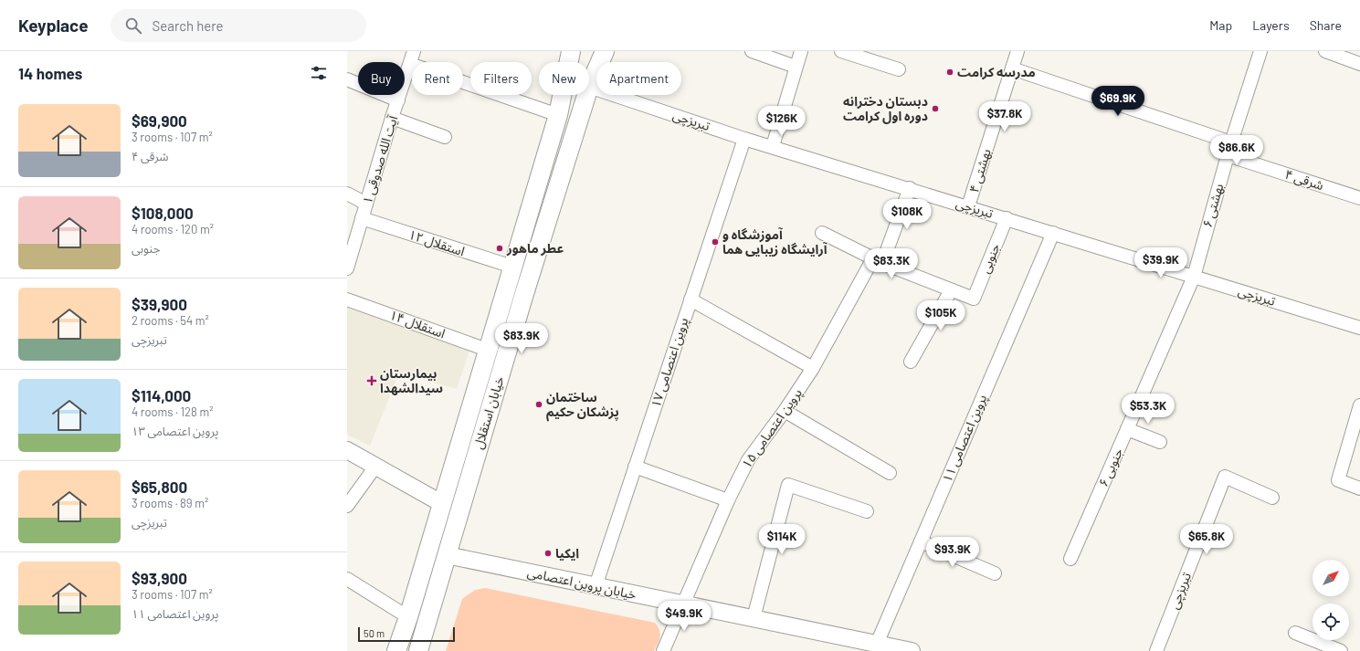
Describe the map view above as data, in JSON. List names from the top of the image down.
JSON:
{
  "streets": {
    "main road": ["خیابان استقلال"],
    "street": [
      "تبریزچی",
      "آیت الله صدوقی ۱",
      "بهشتی ۴",
      "شرقی ۴",
      "بهشتی ۶",
      "استقلال ۱۲",
      "جنوبی",
      "استقلال ۱۴",
      "پروین اعتصامی ۱۷",
      "پروین اعتصامی ۱۵",
      "پروین اعتصامی ۱۱",
      "جنوبی ۶",
      "خیابان پروین اعتصامی"
    ]
  },
  "crossings": [
    ["تبریزچی", "بهشتی ۴"],
    ["تبریزچی", "بهشتی ۶"],
    ["تبریزچی", "جنوبی"],
    ["تبریزچی", "پروین اعتصامی ۱۷"],
    ["تبریزچی", "خیابان استقلال"],
    ["تبریزچی", "پروین اعتصامی ۱۱"],
    ["تبریزچی", "جنوبی ۶"],
    ["آیت الله صدوقی ۱", "استقلال ۱۲"],
    ["شرقی ۴", "بهشتی ۶"],
    ["بهشتی ۶", "جنوبی ۶"],
    ["استقلال ۱۲", "خیابان استقلال"],
    ["استقلال ۱۴", "خیابان استقلال"],
    ["پروین اعتصامی ۱۷", "خیابان پروین اعتصامی"],
    ["خیابان استقلال", "خیابان پروین اعتصامی"],
    ["پروین اعتصامی ۱۵", "خیابان پروین اعتصامی"],
    ["پروین اعتصامی ۱۱", "خیابان پروین اعتصامی"]
  ],
  "places": {
    "other": [
      "مدرسه کرامت",
      "دبستان دخترانه دوره اول کرامت",
      "آموزشگاه و آرایشگاه زیبایی هما",
      "عطر ماهور",
      "ساختمان پزشکان حکیم",
      "ایکیا"
    ],
    "health": ["بیمارستان سیدالشهدا"]
  },
  "scale_bar": "50 m",
  "north": "top right",
  "page": {
    "header": "Keyplace",
    "search": "Search here",
    "nav": ["Map", "Layers", "Share"],
    "heading": "14 homes",
    "chip": [
      "Buy",
      "Rent",
      "Filters",
      "New",
      "Apartment"
    ],
    "price": [
      "$69.9K",
      "$37.8K",
      "$126K",
      "$86.6K",
      "$108K",
      "$39.9K",
      "$83.3K",
      "$105K",
      "$83.9K",
      "$53.3K",
      "$114K",
      "$65.8K",
      "$93.9K",
      "$49.9K"
    ],
    "list": [
      {
        "name": "$69,900",
        "note": "3 rooms · 107 m² · شرقی ۴"
      },
      {
        "name": "$108,000",
        "note": "4 rooms · 120 m² · جنوبی"
      },
      {
        "name": "$39,900",
        "note": "2 rooms · 54 m² · تبریزچی"
      },
      {
        "name": "$114,000",
        "note": "4 rooms · 128 m² · پروین اعتصامی ۱۳"
      },
      {
        "name": "$65,800",
        "note": "3 rooms · 89 m² · تبریزچی"
      },
      {
        "name": "$93,900",
        "note": "3 rooms · 107 m² · پروین اعتصامی ۱۱"
      }
    ],
    "scale": "50 m"
  }
}
